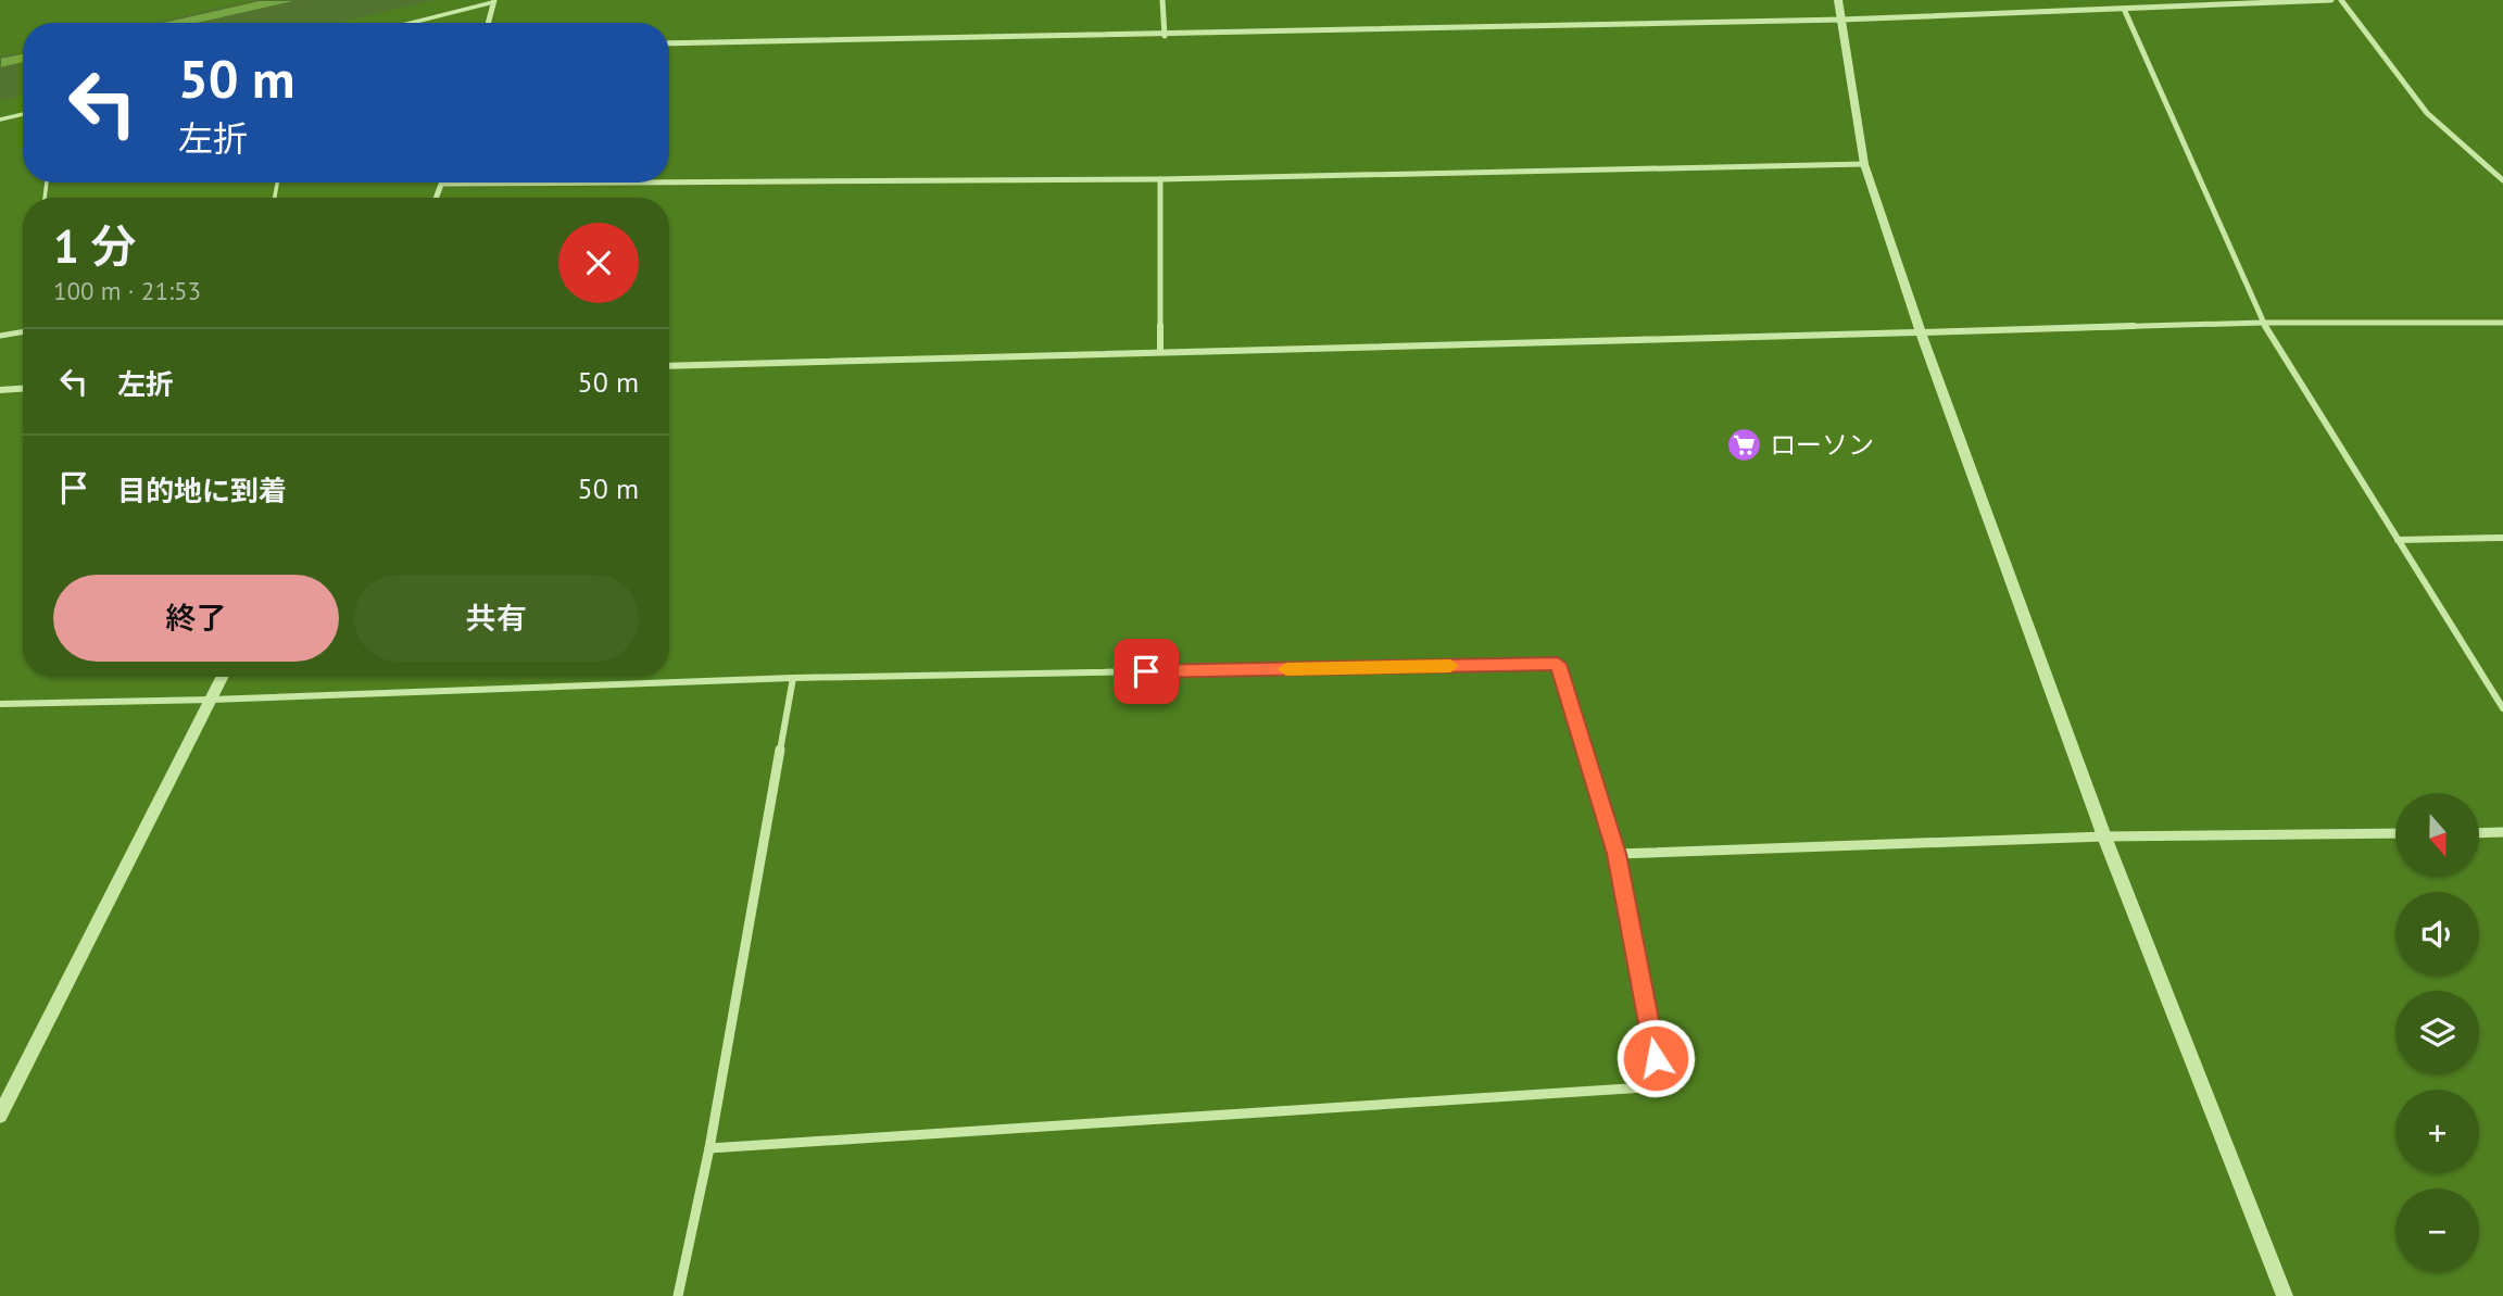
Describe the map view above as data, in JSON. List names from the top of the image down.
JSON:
{
  "places": {
    "supermarket": ["ローソン"]
  },
  "north": "bottom",
  "page": {
    "turn": ["50 m", "左折"],
    "heading": ["1 分", "100 m · 21:53"],
    "list": [
      {
        "name": "左折",
        "value": "50 m"
      },
      {
        "name": "目的地に到着",
        "value": "50 m"
      }
    ],
    "buttons": ["終了", "共有"],
    "map_buttons": ["+", "−"]
  }
}
